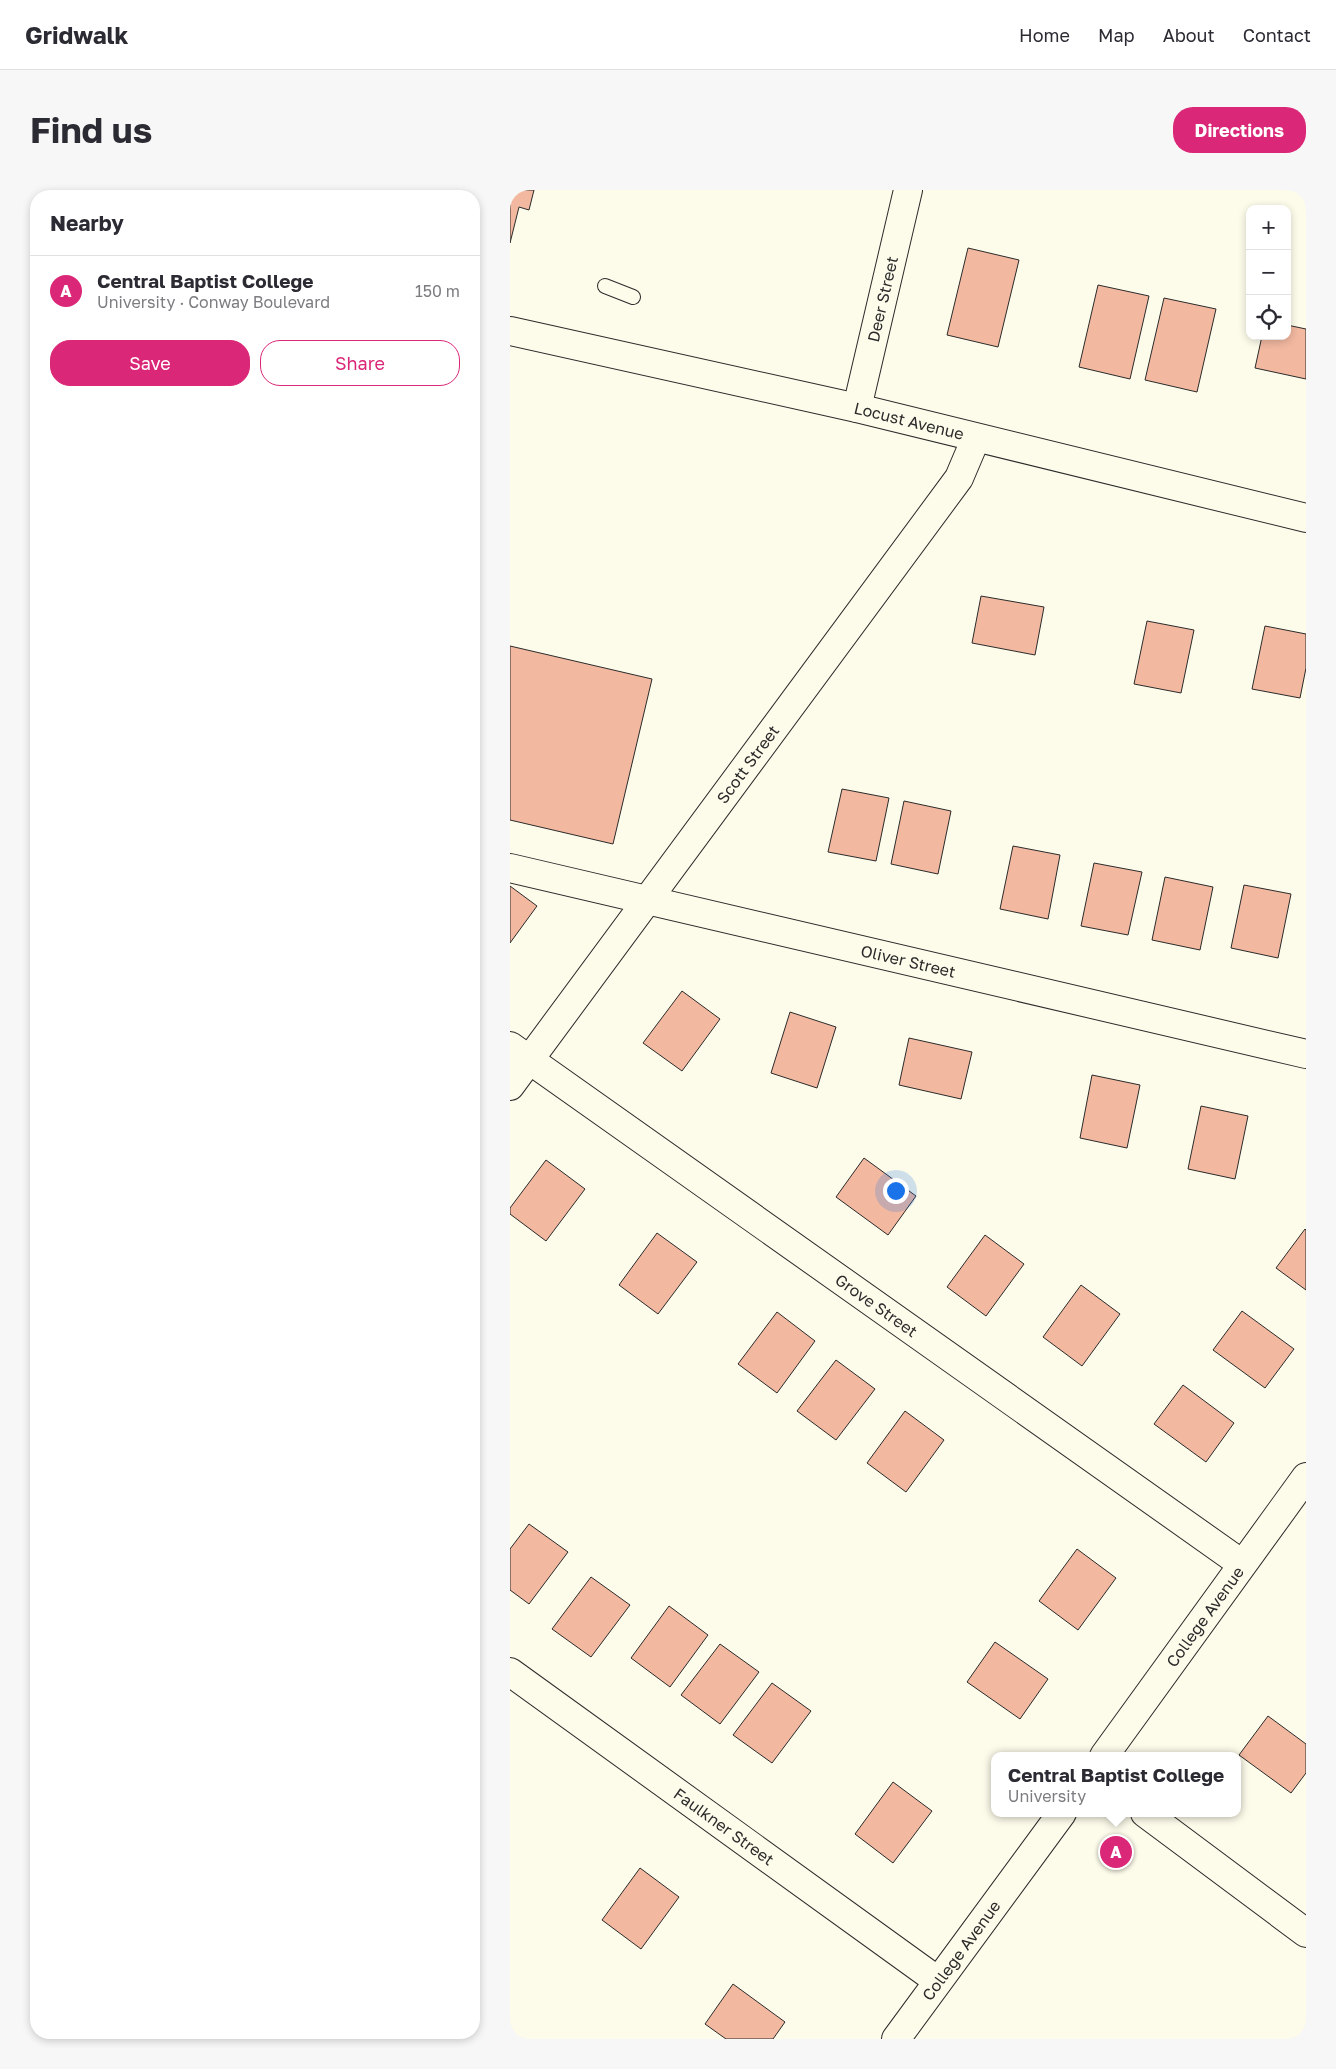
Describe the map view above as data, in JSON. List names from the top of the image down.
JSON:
{
  "streets": {
    "street": [
      "Deer Street",
      "Locust Avenue",
      "Scott Street",
      "Oliver Street",
      "Grove Street",
      "College Avenue",
      "Faulkner Street"
    ]
  },
  "crossings": [
    ["Deer Street", "Locust Avenue"],
    ["Locust Avenue", "Scott Street"],
    ["Scott Street", "Oliver Street"],
    ["Scott Street", "Grove Street"],
    ["Grove Street", "College Avenue"],
    ["College Avenue", "Faulkner Street"]
  ],
  "page": {
    "header": "Gridwalk",
    "nav": [
      "Home",
      "Map",
      "About",
      "Contact"
    ],
    "buttons": [
      "Directions",
      ["Save", "Share"]
    ],
    "title": "Find us",
    "heading": "Nearby",
    "map_buttons": ["+", "−"],
    "list": [
      {
        "mark": "A",
        "name": "Central Baptist College",
        "note": "University · Conway Boulevard",
        "value": "150 m"
      }
    ],
    "popup": ["Central Baptist College", "University"],
    "pins": "A"
  }
}
